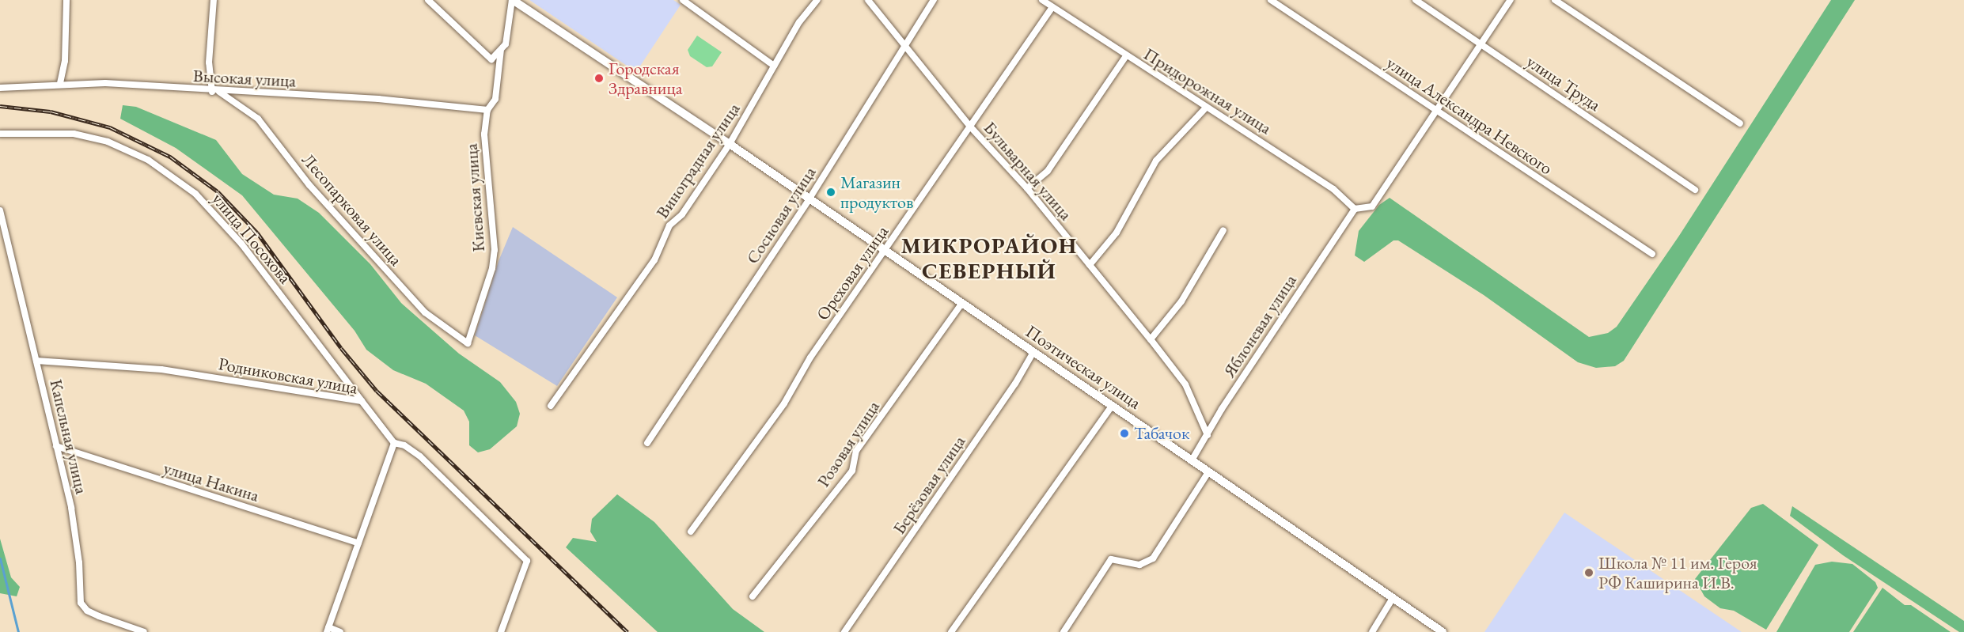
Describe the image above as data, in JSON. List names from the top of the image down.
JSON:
{
  "streets": {
    "street": [
      "Высокая улица",
      "улица Труда",
      "Придорожная улица",
      "улица Александра Невского",
      "Виноградная улица",
      "Бульварная улица",
      "Киевская улица",
      "Лесопарковая улица",
      "Сосновая улица",
      "улица Посохова",
      "Ореховая улица",
      "Яблоневая улица",
      "Поэтическая улица",
      "Родниковская улица",
      "Капельная улица",
      "Розовая улица",
      "улица Накина",
      "Берёзовая улица"
    ]
  },
  "crossings": [
    ["Высокая улица", "Киевская улица"],
    ["Высокая улица", "Лесопарковая улица"],
    ["Придорожная улица", "Ореховая улица"],
    ["Придорожная улица", "Яблоневая улица"],
    ["Виноградная улица", "Поэтическая улица"],
    ["Бульварная улица", "Сосновая улица"],
    ["Бульварная улица", "Ореховая улица"],
    ["Бульварная улица", "Яблоневая улица"],
    ["Киевская улица", "Лесопарковая улица"],
    ["Киевская улица", "Поэтическая улица"],
    ["Сосновая улица", "Поэтическая улица"],
    ["улица Посохова", "Родниковская улица"],
    ["Ореховая улица", "Поэтическая улица"],
    ["Яблоневая улица", "Поэтическая улица"],
    ["Поэтическая улица", "Розовая улица"],
    ["Поэтическая улица", "Берёзовая улица"],
    ["Родниковская улица", "Капельная улица"],
    ["Капельная улица", "улица Накина"]
  ],
  "districts": ["МИКРОРАЙОН СЕВЕРНЫЙ"],
  "places": [
    "Городская Здравница",
    "Магазин продуктов",
    "Табачок",
    "Школа № 11 им. Героя РФ Каширина И.В."
  ]
}
